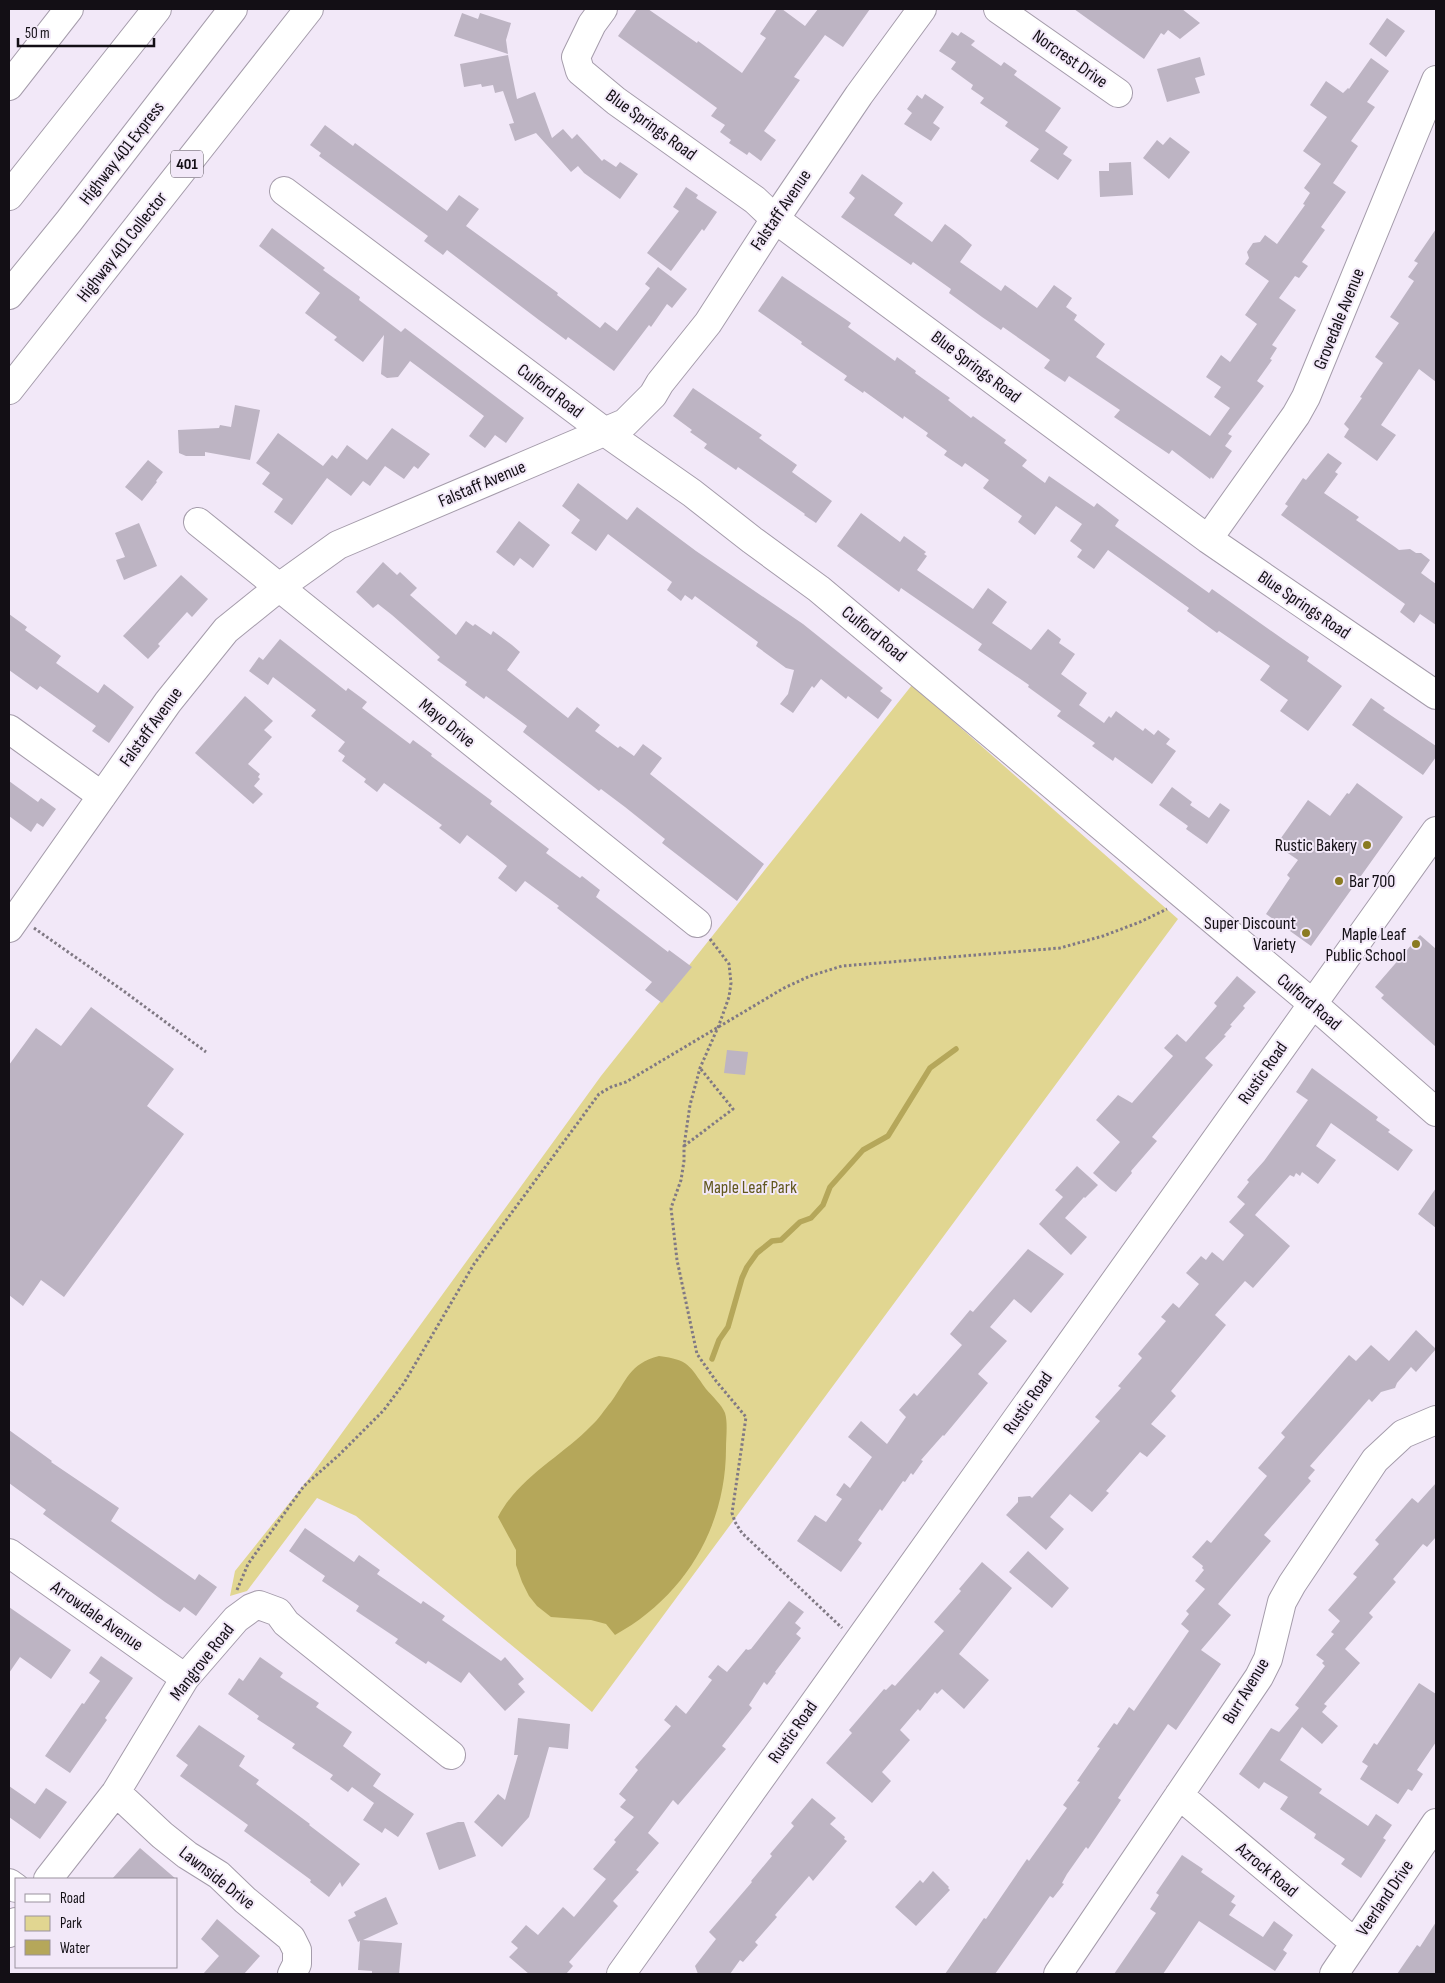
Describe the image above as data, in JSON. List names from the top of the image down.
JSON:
{
  "streets": {
    "main road": [
      "Norcrest Drive",
      "Blue Springs Road",
      "Highway 401 Express",
      "401",
      "Falstaff Avenue",
      "Highway 401 Collector",
      "Grovedale Avenue",
      "Culford Road",
      "Mayo Drive",
      "Rustic Road",
      "Arrowdale Avenue",
      "Mangrove Road",
      "Burr Avenue",
      "Azrock Road",
      "Lawnside Drive",
      "Veerland Drive"
    ]
  },
  "crossings": [
    ["Blue Springs Road", "Falstaff Avenue"],
    ["Blue Springs Road", "Grovedale Avenue"],
    ["Falstaff Avenue", "Culford Road"],
    ["Falstaff Avenue", "Mayo Drive"],
    ["Culford Road", "Rustic Road"],
    ["Arrowdale Avenue", "Mangrove Road"],
    ["Mangrove Road", "Lawnside Drive"],
    ["Burr Avenue", "Azrock Road"],
    ["Azrock Road", "Veerland Drive"]
  ],
  "parks": ["Maple Leaf Park"],
  "places": [
    "Rustic Bakery",
    "Bar 700",
    "Super Discount Variety",
    "Maple Leaf Public School"
  ],
  "legend": ["Road", "Park", "Water"],
  "scale_bar": "50 m"
}
